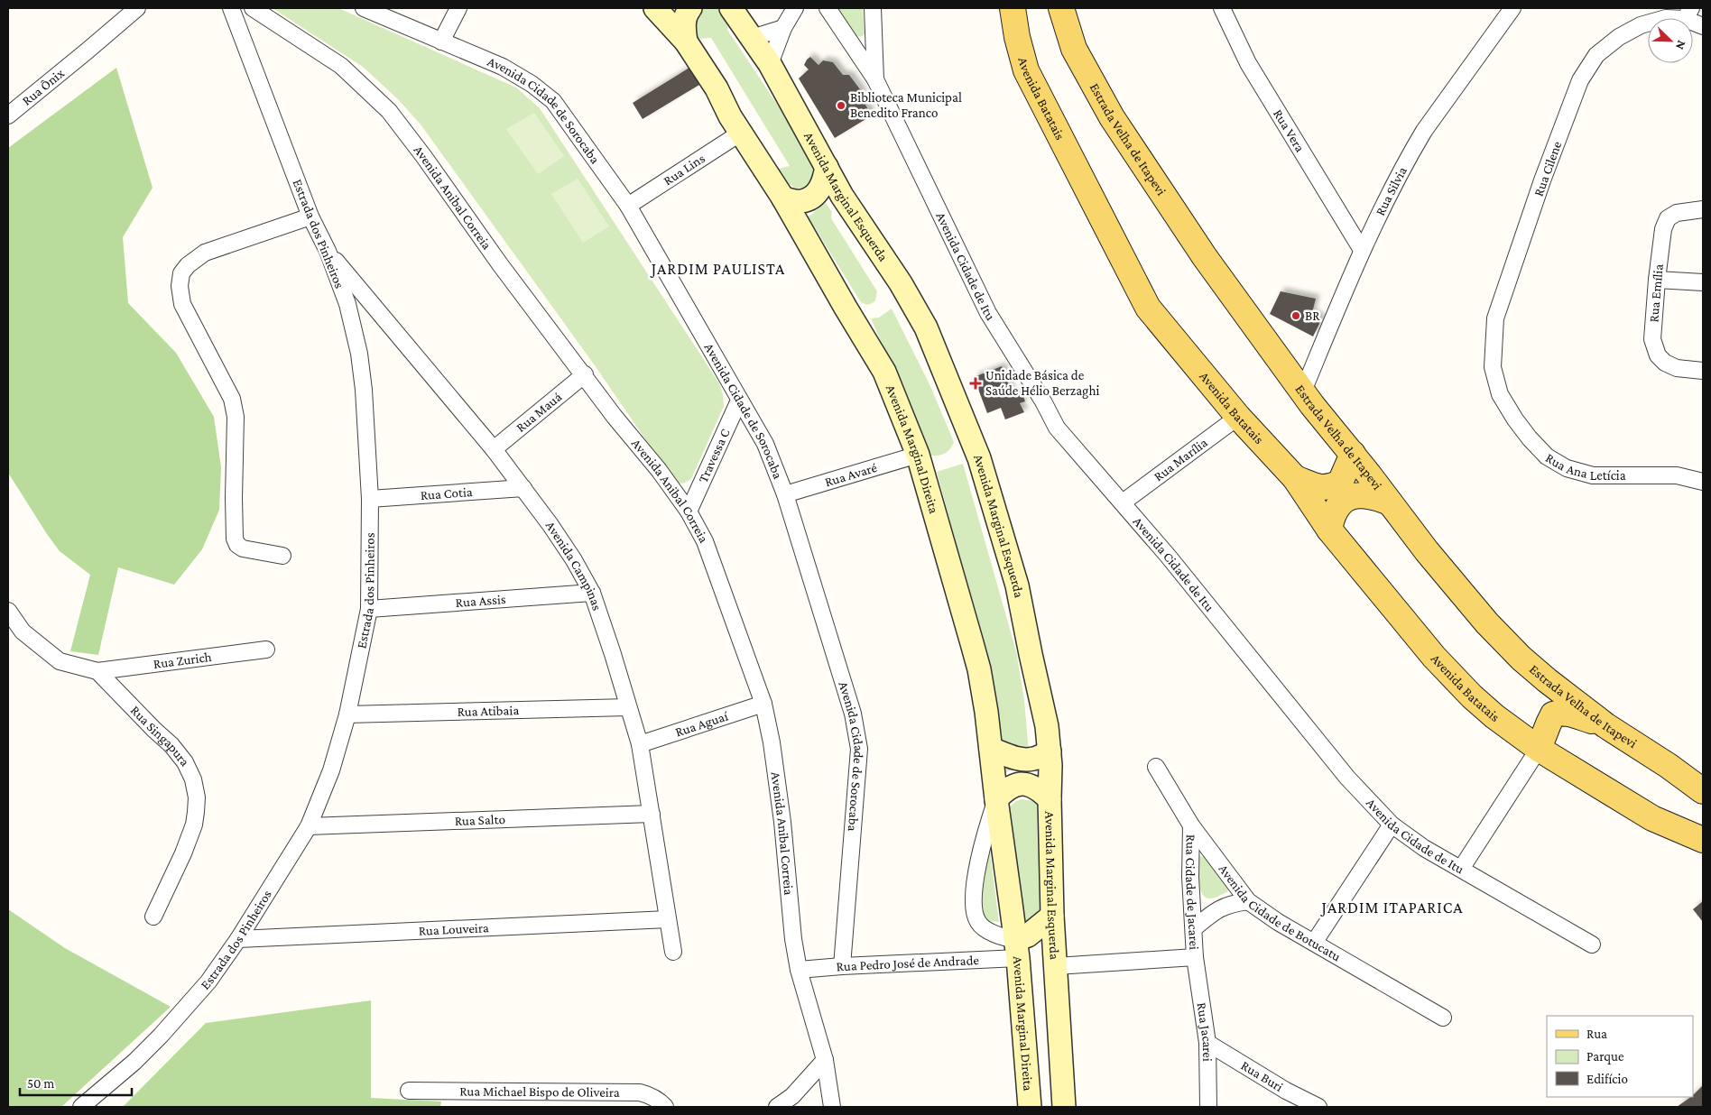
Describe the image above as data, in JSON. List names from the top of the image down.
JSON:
{
  "streets": {
    "main road": [
      "Avenida Batatais",
      "Estrada Velha de Itapevi",
      "Avenida Marginal Esquerda",
      "Avenida Marginal Direita"
    ],
    "street": [
      "Rua Ônix",
      "Avenida Cidade de Sorocaba",
      "Rua Vera",
      "Rua Cilene",
      "Rua Lins",
      "Rua Silvia",
      "Avenida Anibal Correia",
      "Estrada dos Pinheiros",
      "Avenida Cidade de Itu",
      "Rua Emília",
      "Rua Mauá",
      "Travessa C",
      "Rua Marília",
      "Rua Ana Letícia",
      "Rua Avaré",
      "Rua Cotia",
      "Avenida Campinas",
      "Rua Assis",
      "Rua Zurich",
      "Rua Atibaia",
      "Rua Aguaí",
      "Rua Singapura",
      "Rua Salto",
      "Rua Cidade de Jacarei",
      "Avenida Cidade de Botucatu",
      "Rua Louveira",
      "Rua Pedro José de Andrade",
      "Rua Jacarei",
      "Rua Buri",
      "Rua Michael Bispo de Oliveira"
    ]
  },
  "crossings": [
    ["Avenida Batatais", "Rua Marília"],
    ["Avenida Cidade de Sorocaba", "Rua Lins"],
    ["Avenida Cidade de Sorocaba", "Travessa C"],
    ["Avenida Cidade de Sorocaba", "Rua Avaré"],
    ["Avenida Cidade de Sorocaba", "Rua Pedro José de Andrade"],
    ["Rua Vera", "Rua Silvia"],
    ["Estrada Velha de Itapevi", "Rua Silvia"],
    ["Rua Cilene", "Rua Ana Letícia"],
    ["Rua Lins", "Avenida Marginal Direita"],
    ["Avenida Anibal Correia", "Rua Mauá"],
    ["Avenida Anibal Correia", "Travessa C"],
    ["Avenida Anibal Correia", "Rua Aguaí"],
    ["Avenida Anibal Correia", "Rua Pedro José de Andrade"],
    ["Estrada dos Pinheiros", "Rua Cotia"],
    ["Estrada dos Pinheiros", "Avenida Campinas"],
    ["Estrada dos Pinheiros", "Rua Assis"],
    ["Estrada dos Pinheiros", "Rua Atibaia"],
    ["Estrada dos Pinheiros", "Rua Salto"],
    ["Estrada dos Pinheiros", "Rua Louveira"],
    ["Avenida Cidade de Itu", "Rua Marília"],
    ["Rua Mauá", "Avenida Campinas"],
    ["Avenida Marginal Direita", "Rua Avaré"],
    ["Avenida Marginal Direita", "Rua Pedro José de Andrade"],
    ["Rua Cotia", "Avenida Campinas"],
    ["Avenida Campinas", "Rua Assis"],
    ["Avenida Campinas", "Rua Atibaia"],
    ["Avenida Campinas", "Rua Aguaí"],
    ["Avenida Campinas", "Rua Salto"],
    ["Avenida Campinas", "Rua Louveira"],
    ["Rua Zurich", "Rua Singapura"],
    ["Rua Cidade de Jacarei", "Avenida Cidade de Botucatu"],
    ["Rua Cidade de Jacarei", "Rua Jacarei"],
    ["Rua Jacarei", "Rua Buri"]
  ],
  "districts": ["JARDIM PAULISTA", "JARDIM ITAPARICA"],
  "places": {
    "other": ["Biblioteca Municipal Benedito Franco", "BR"],
    "health": ["Unidade Básica de Saúde Hélio Berzaghi"]
  },
  "legend": ["Rua", "Parque", "Edifício"],
  "scale_bar": "50 m",
  "north": "bottom right"
}
